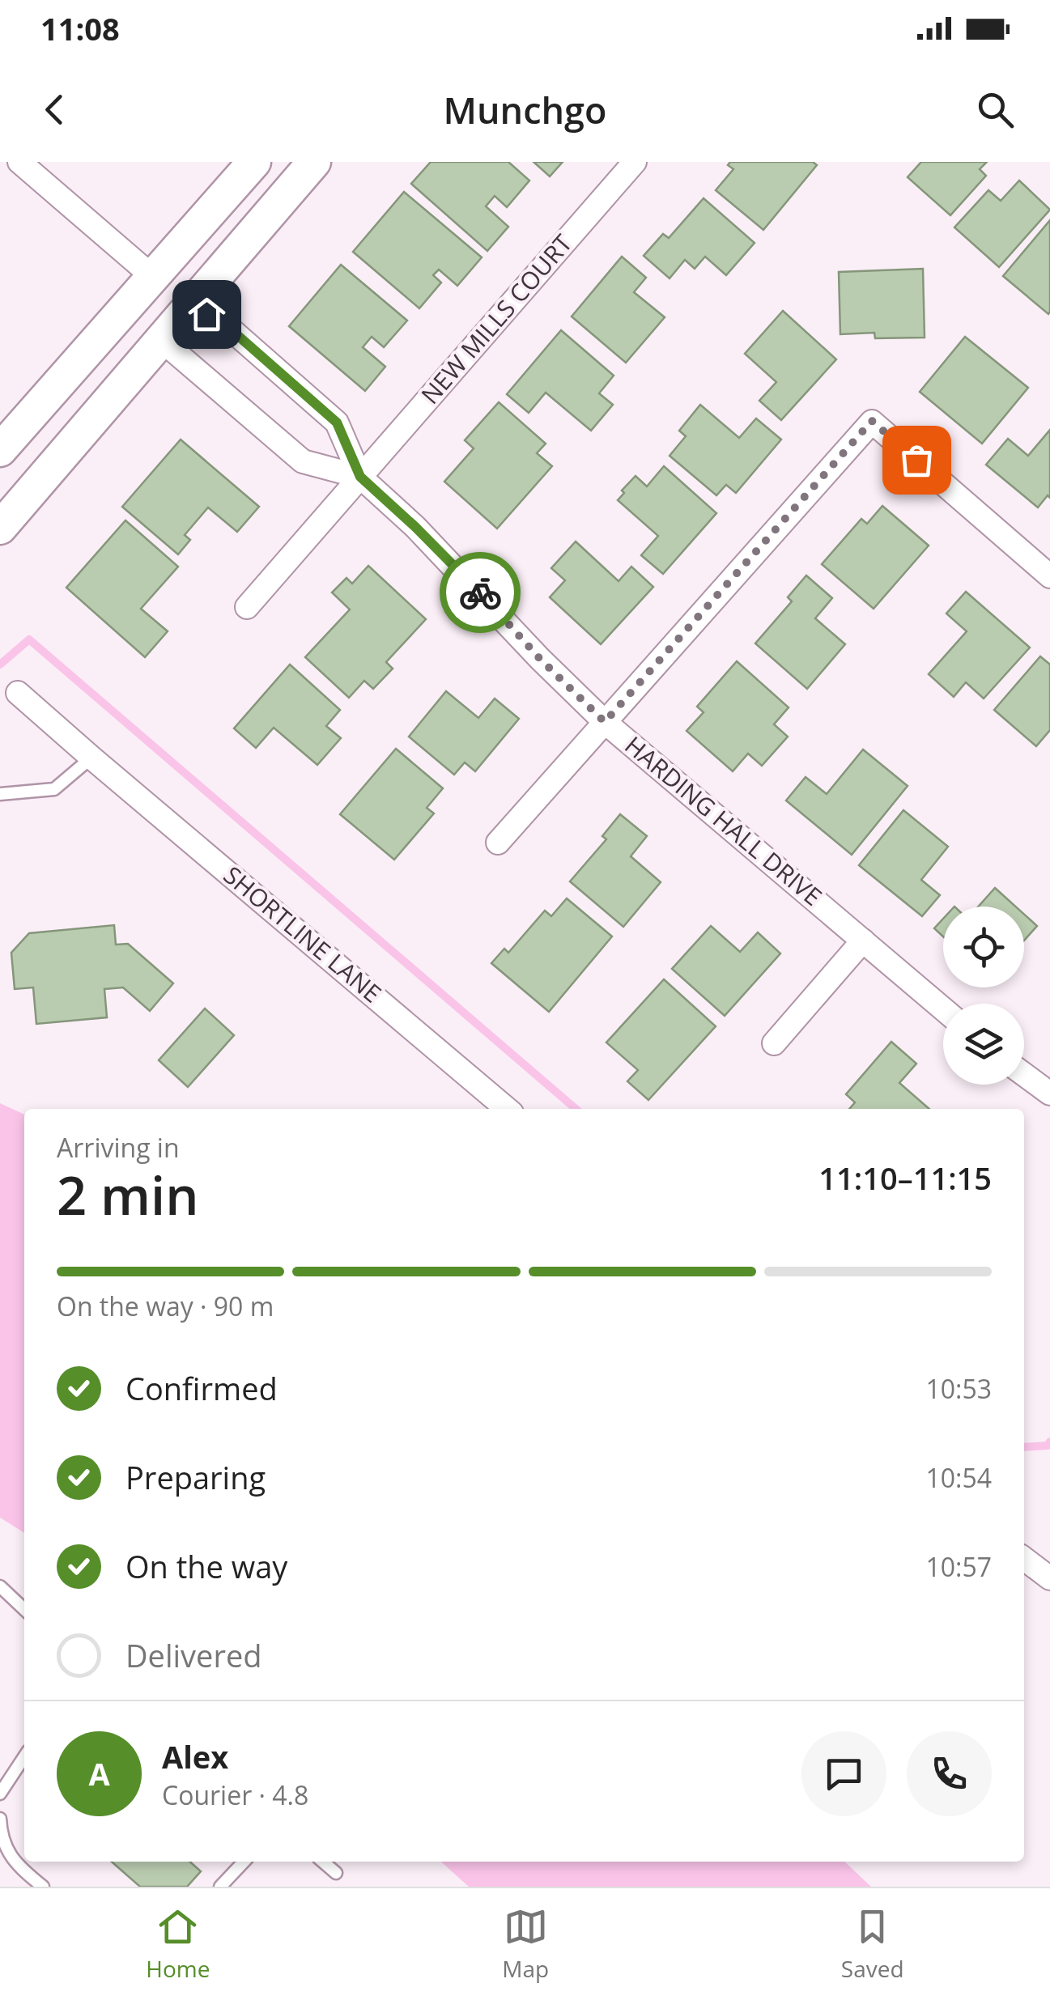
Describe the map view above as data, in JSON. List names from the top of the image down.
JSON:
{
  "streets": {
    "street": ["NEW MILLS COURT", "HARDING HALL DRIVE", "SHORTLINE LANE"]
  },
  "crossings": [
    ["NEW MILLS COURT", "HARDING HALL DRIVE"]
  ],
  "page": {
    "status": "11:08",
    "header": "Munchgo",
    "heading": ["2 min", "Arriving in", "11:10–11:15"],
    "panel": ["Alex", "Courier · 4.8"],
    "bar": "On the way · 90 m",
    "list": [
      ["Confirmed", "10:53"],
      ["Preparing", "10:54"],
      ["On the way", "10:57"],
      "Delivered"
    ],
    "round": "A",
    "tabs": ["Home", "Map", "Saved"]
  }
}
